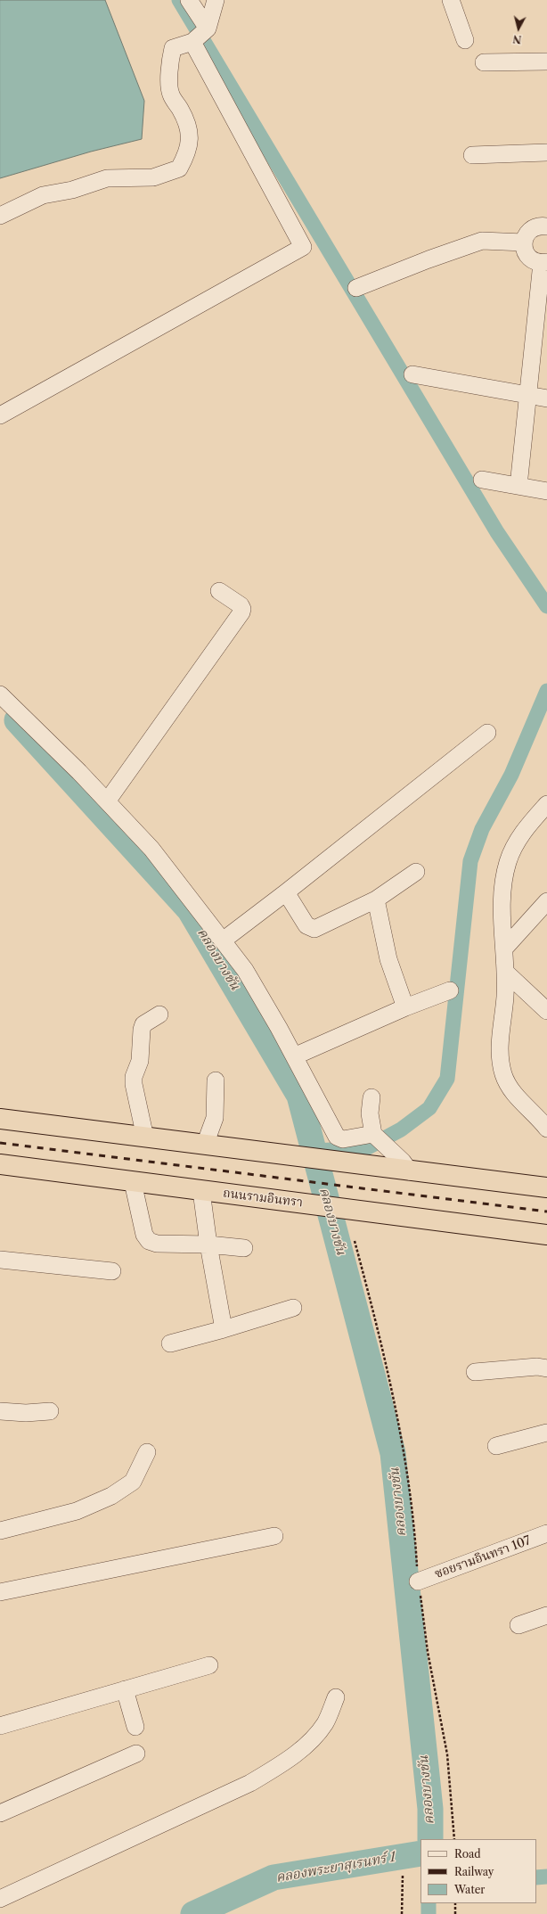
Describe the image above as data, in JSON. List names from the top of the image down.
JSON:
{
  "streets": {
    "highway": ["ถนนรามอินทรา"],
    "street": ["ซอยรามอินทรา 107"]
  },
  "water": ["คลองบางชัน", "คลองพระยาสุเรนทร์ 1"],
  "legend": ["Road", "Railway", "Water"],
  "north": "bottom"
}
